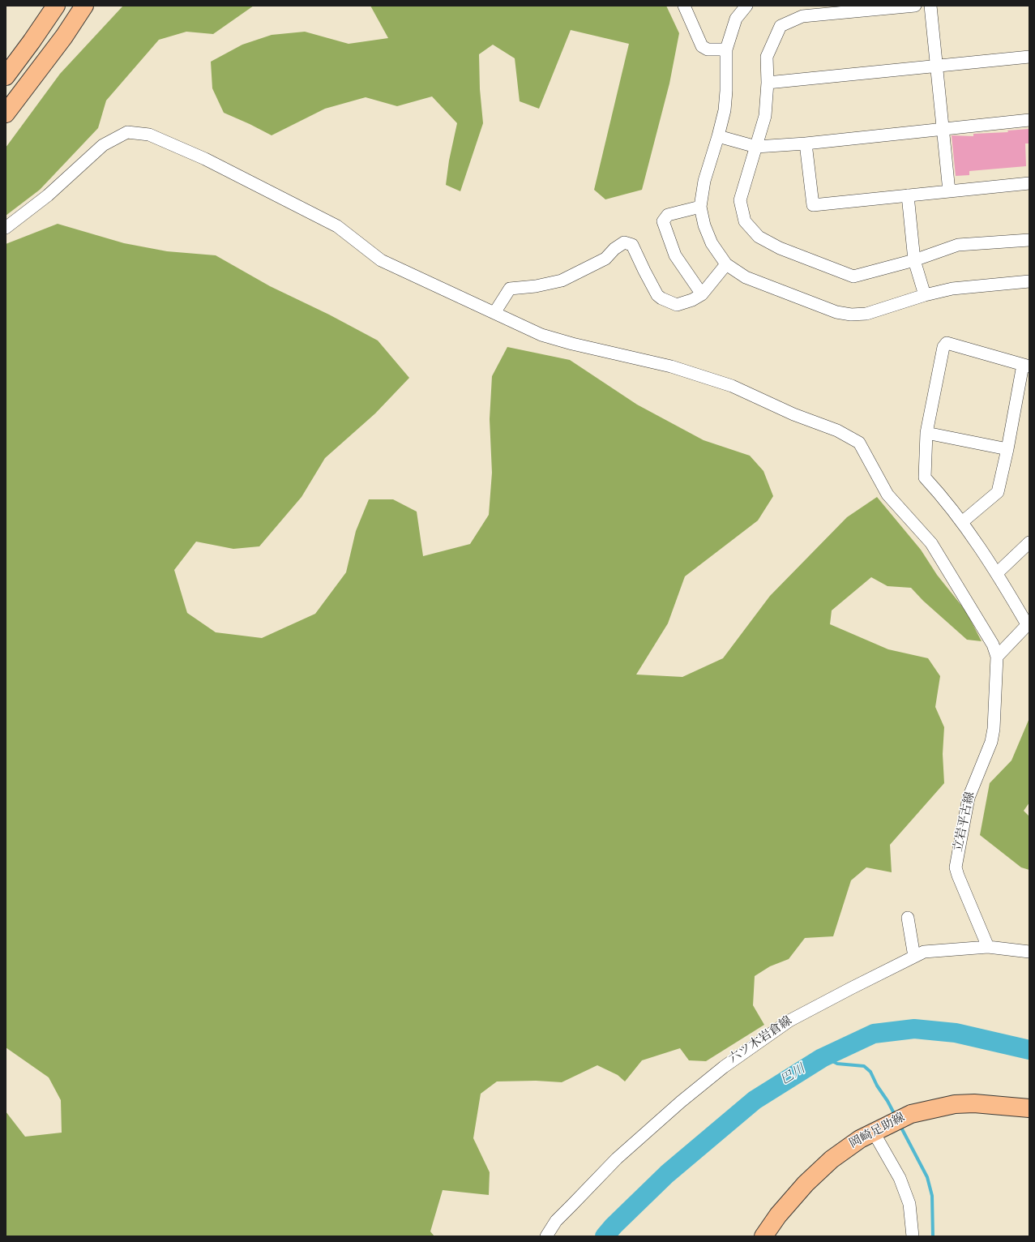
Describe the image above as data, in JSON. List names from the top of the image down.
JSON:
{
  "streets": {
    "main road": ["岡崎足助線"],
    "street": ["立岩平古線", "六ツ木岩倉線"]
  },
  "crossings": [
    ["立岩平古線", "六ツ木岩倉線"]
  ],
  "water": ["巴川"]
}
